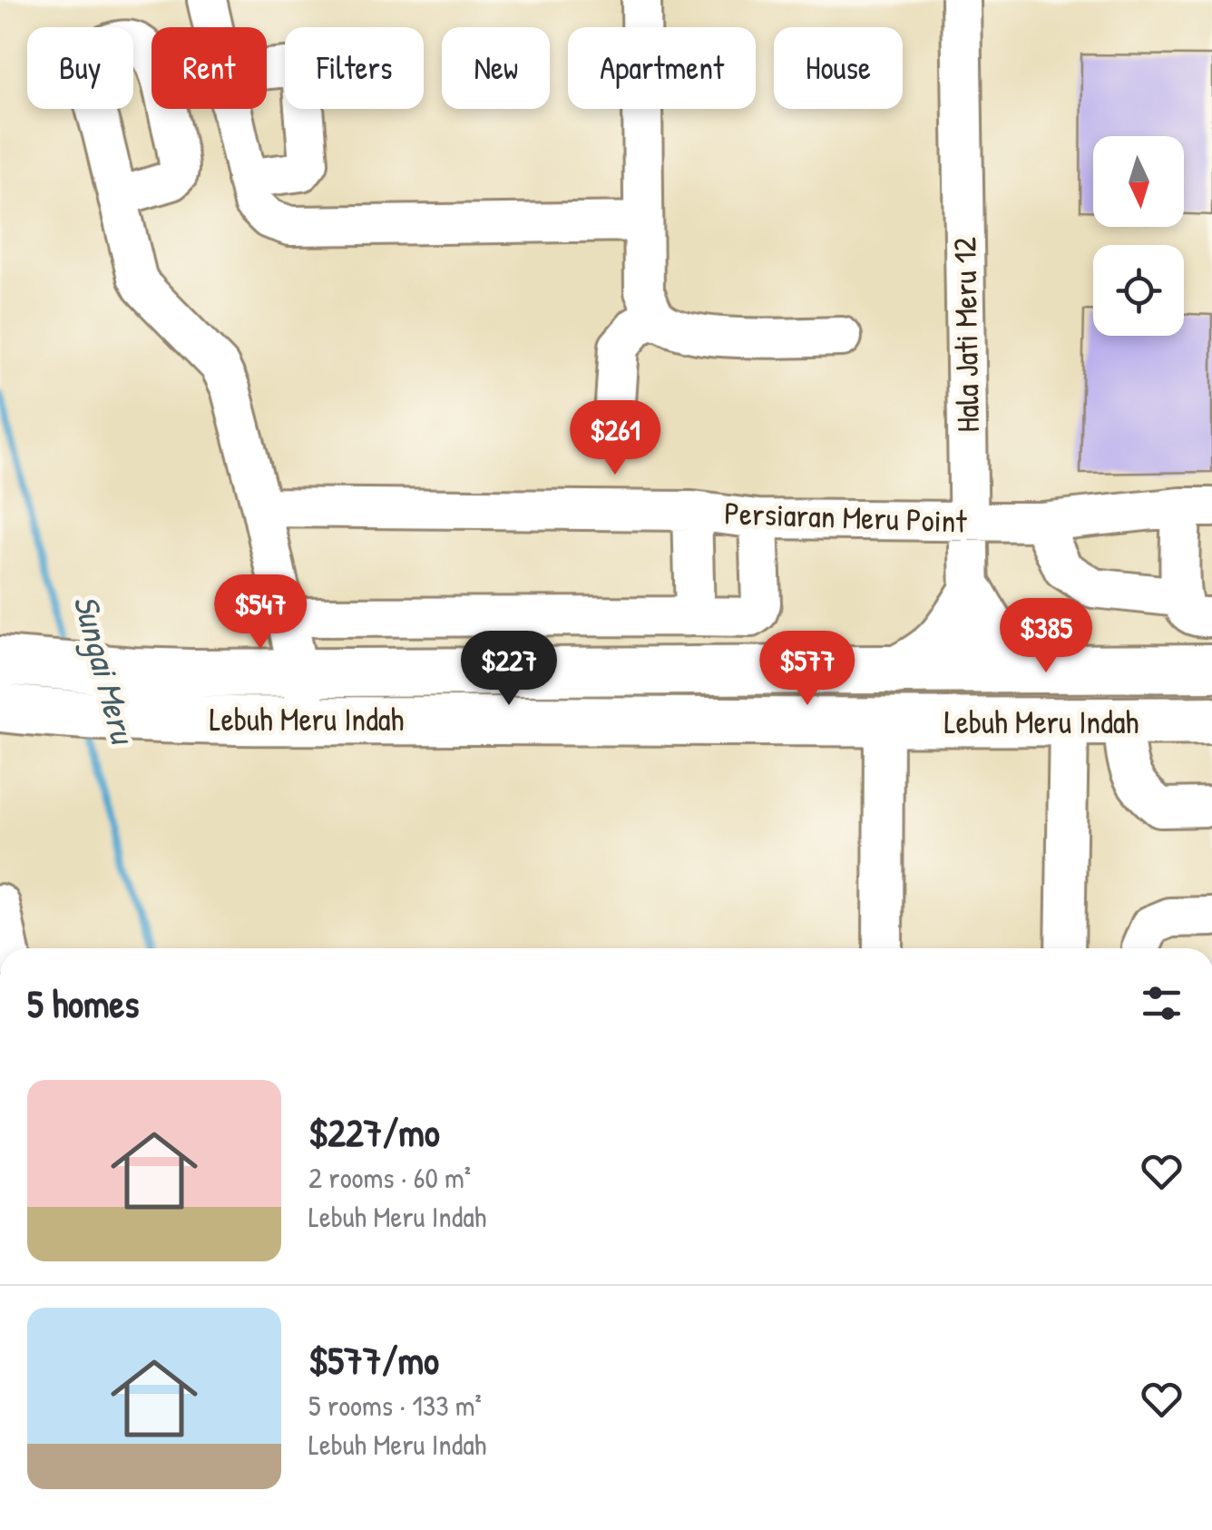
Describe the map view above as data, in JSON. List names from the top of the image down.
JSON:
{
  "streets": {
    "main road": ["Lebuh Meru Indah"],
    "street": ["Hala Jati Meru 12", "Persiaran Meru Point"]
  },
  "crossings": [
    ["Hala Jati Meru 12", "Persiaran Meru Point"],
    ["Hala Jati Meru 12", "Lebuh Meru Indah"]
  ],
  "water": ["Sungai Meru"],
  "north": "bottom",
  "page": {
    "chip": [
      "Buy",
      "Rent",
      "Filters",
      "New",
      "Apartment",
      "House"
    ],
    "price": [
      "$261",
      "$547",
      "$385",
      "$227",
      "$577"
    ],
    "heading": "5 homes",
    "list": [
      {
        "name": "$227/mo",
        "note": "2 rooms · 60 m² · Lebuh Meru Indah"
      },
      {
        "name": "$577/mo",
        "note": "5 rooms · 133 m² · Lebuh Meru Indah"
      }
    ]
  }
}
